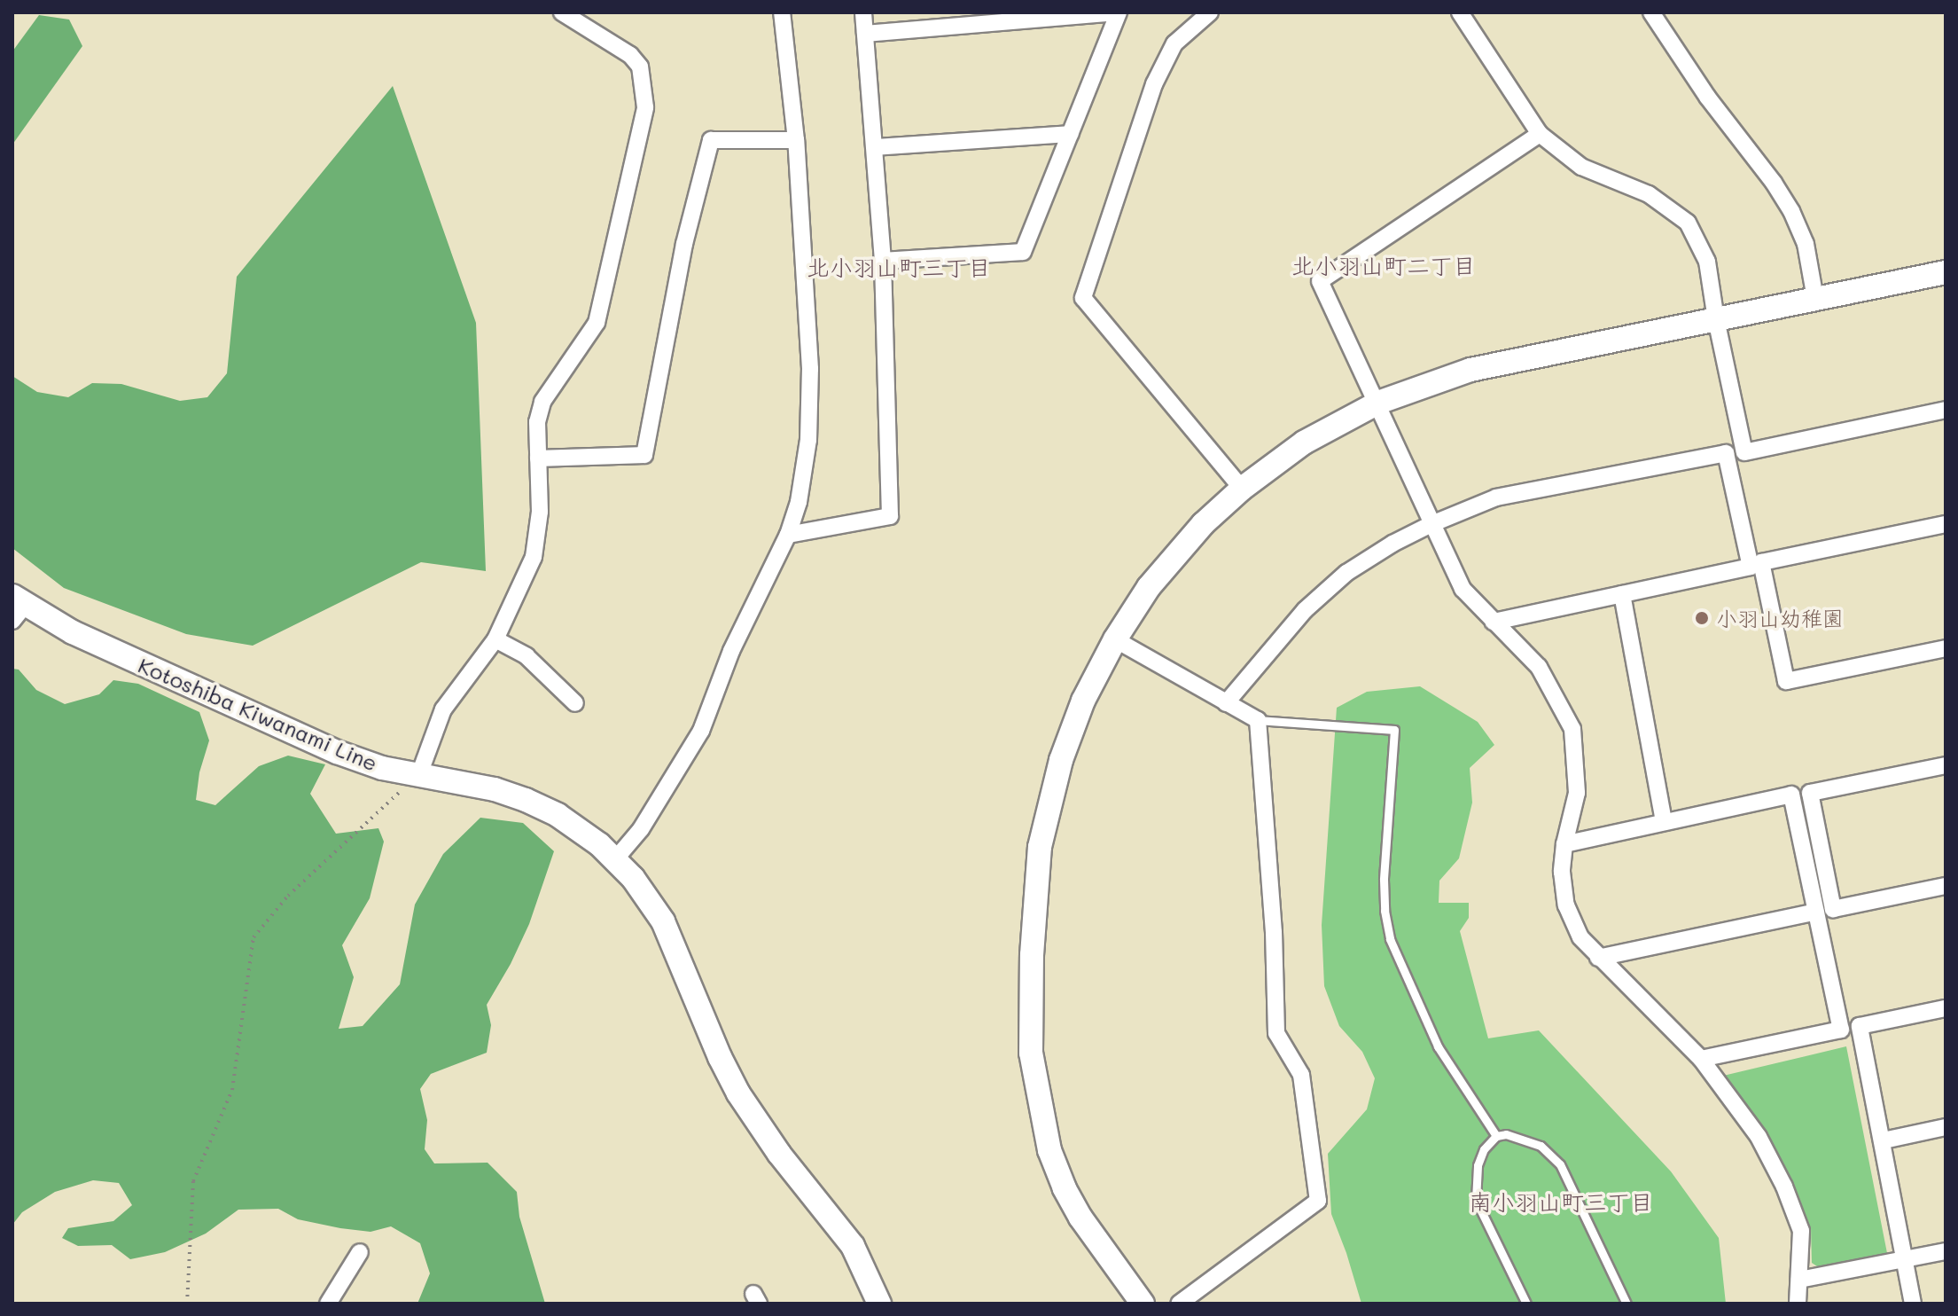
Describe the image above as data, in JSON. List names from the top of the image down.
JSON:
{
  "streets": {
    "street": ["Kotoshiba Kiwanami Line"]
  },
  "districts": ["北小羽山町二丁目", "北小羽山町三丁目", "南小羽山町三丁目"],
  "places": ["小羽山幼稚園"]
}
